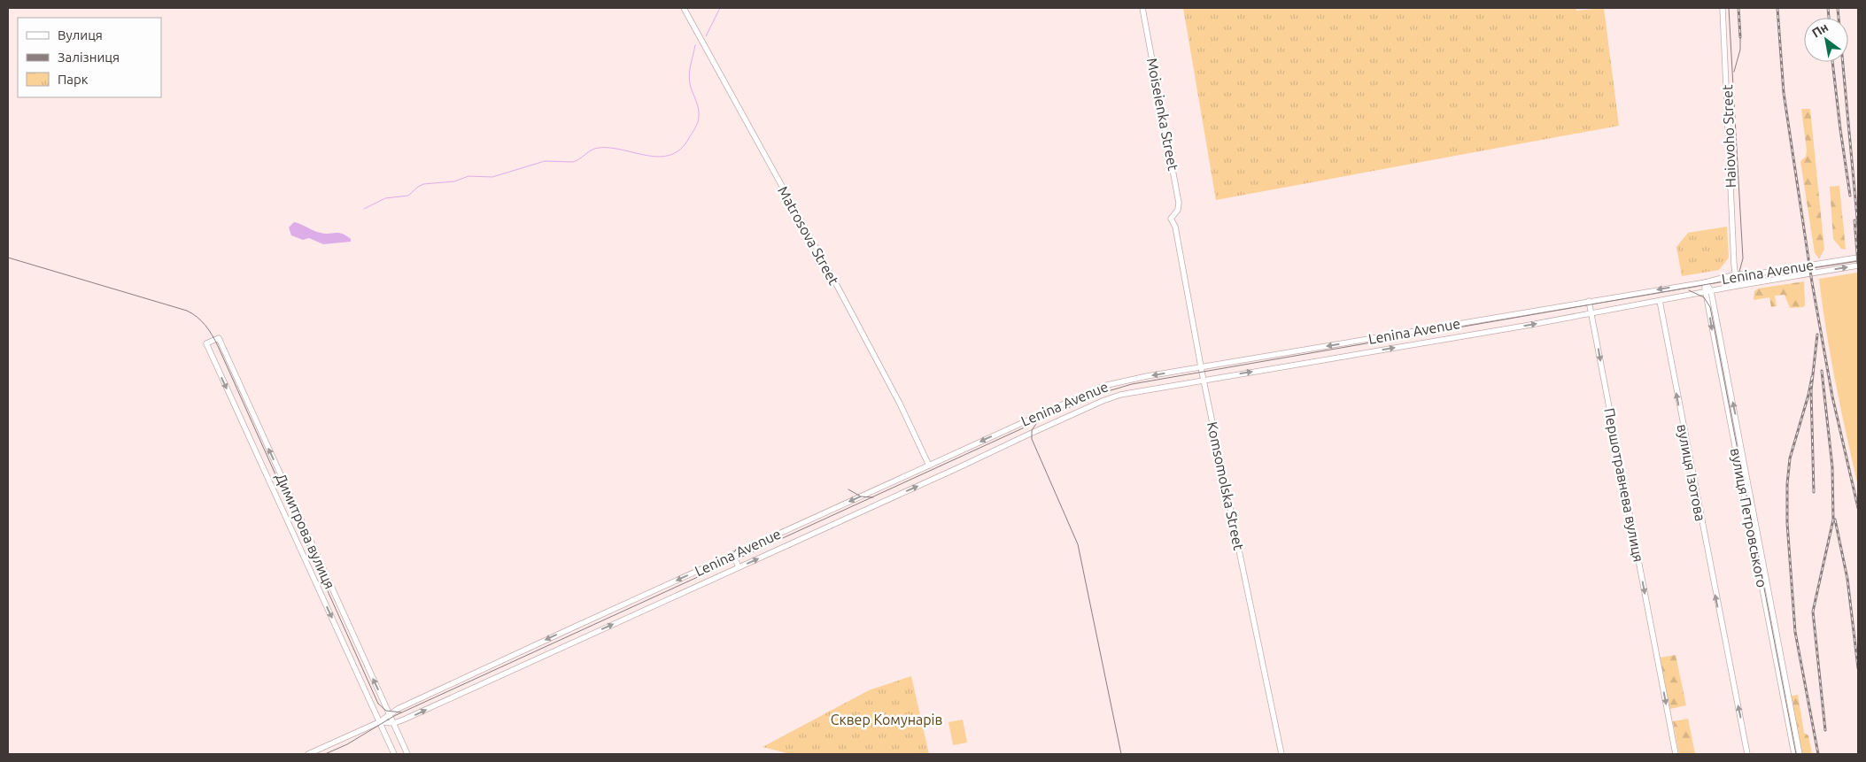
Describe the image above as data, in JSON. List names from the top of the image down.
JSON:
{
  "streets": {
    "main road": [
      "Haiovoho Street",
      "Matrosova Street",
      "Lenina Avenue",
      "вулиця Ізотова",
      "Першотравнева вулиця",
      "Komsomolska Street",
      "вулиця Петровського",
      "Димитрова вулиця"
    ]
  },
  "crossings": [
    ["Matrosova Street", "Lenina Avenue"],
    ["Lenina Avenue", "вулиця Ізотова"],
    ["Lenina Avenue", "Першотравнева вулиця"],
    ["Lenina Avenue", "Komsomolska Street"],
    ["Lenina Avenue", "вулиця Петровського"],
    ["Lenina Avenue", "Димитрова вулиця"]
  ],
  "one_way": ["вулиця Ізотова", "Першотравнева вулиця"],
  "parks": ["Сквер Комунарів"],
  "legend": ["Вулиця", "Залізниця", "Парк"],
  "north": "top left"
}
